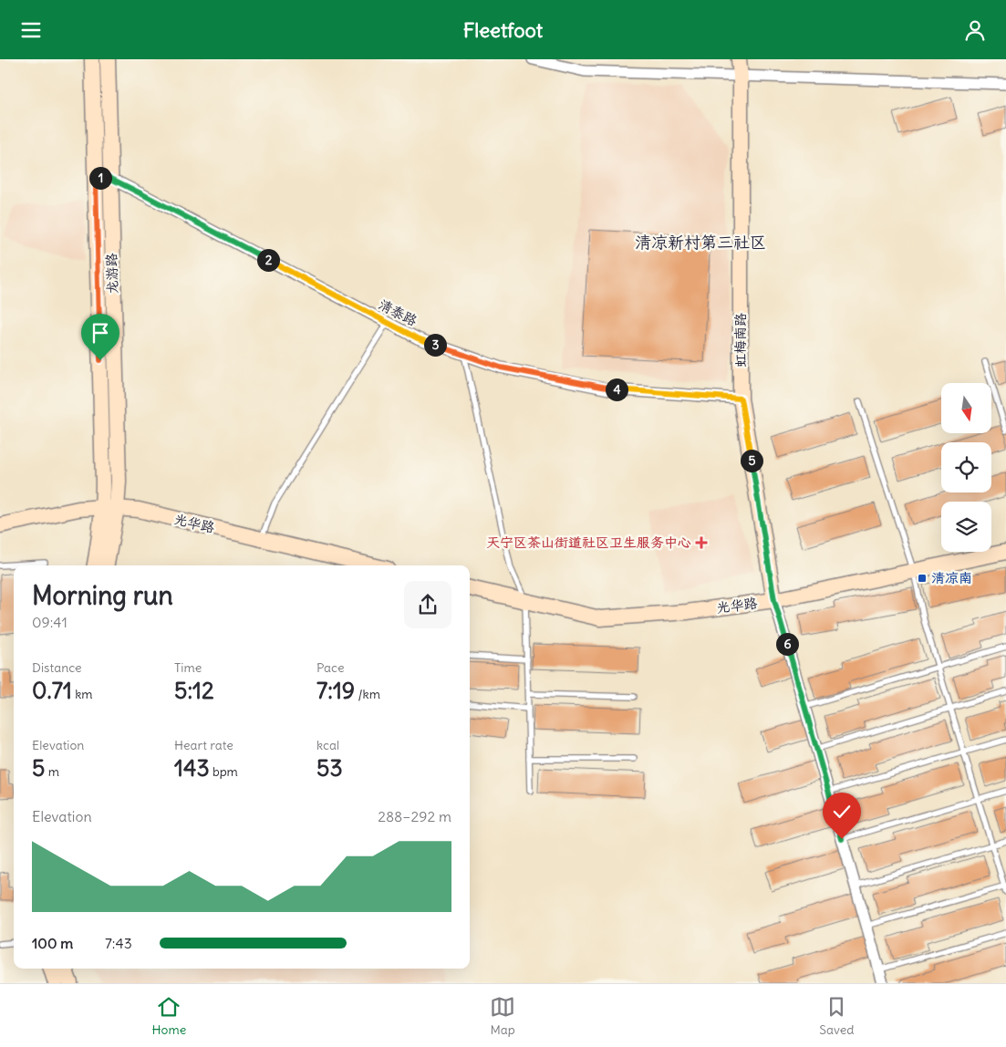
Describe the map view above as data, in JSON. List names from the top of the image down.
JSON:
{
  "streets": {
    "main road": ["龙游路", "虹梅南路", "光华路"],
    "street": ["清泰路"]
  },
  "crossings": [
    ["龙游路", "清泰路"],
    ["龙游路", "光华路"],
    ["清泰路", "虹梅南路"],
    ["虹梅南路", "光华路"]
  ],
  "districts": ["清凉新村第三社区"],
  "places": {
    "health": ["天宁区茶山街道社区卫生服务中心"],
    "transit": ["清凉南"]
  },
  "north": "bottom",
  "page": {
    "header": "Fleetfoot",
    "pins": [
      "1",
      "2",
      "3",
      "4",
      "5",
      "6"
    ],
    "heading": ["Morning run", "09:41"],
    "stats": [
      ["Distance", "0.71 km"],
      ["Time", "5:12"],
      ["Pace", "7:19 /km"],
      ["Elevation", "5 m"],
      ["Heart rate", "143 bpm"],
      ["kcal", "53"]
    ],
    "chart": ["Elevation", "288–292 m"],
    "list": [
      {
        "name": "100 m",
        "note": "7:43"
      }
    ],
    "tabs": ["Home", "Map", "Saved"]
  }
}
